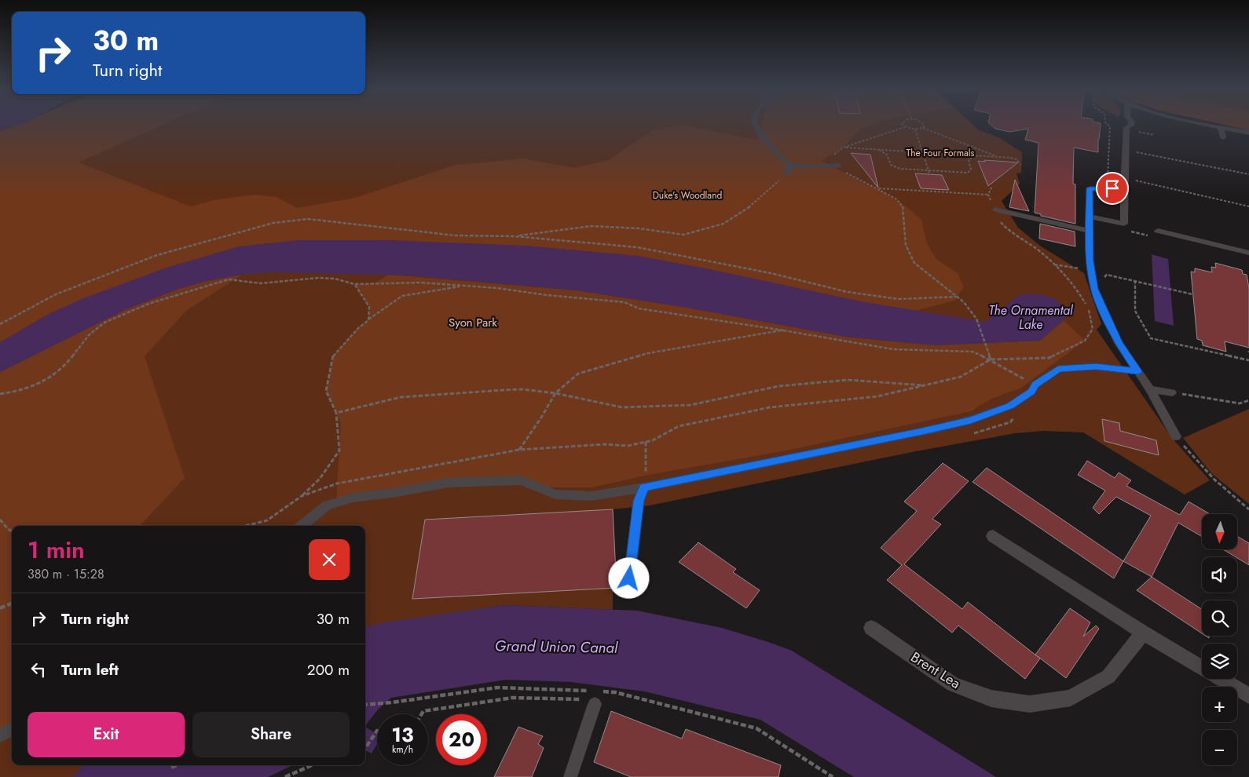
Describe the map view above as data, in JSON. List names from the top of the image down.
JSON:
{
  "streets": {
    "street": ["Brent Lea"]
  },
  "water": ["The Ornamental Lake", "Grand Union Canal"],
  "parks": ["The Four Formals", "Duke's Woodland", "Syon Park"],
  "north": "bottom",
  "page": {
    "turn": ["30 m", "Turn right"],
    "map_buttons": ["+", "−"],
    "heading": ["1 min", "380 m · 15:28"],
    "list": [
      {
        "name": "Turn right",
        "value": "30 m"
      },
      {
        "name": "Turn left",
        "value": "200 m"
      }
    ],
    "buttons": ["Exit", "Share"],
    "speed": "13 km/h",
    "limit": "20"
  }
}
